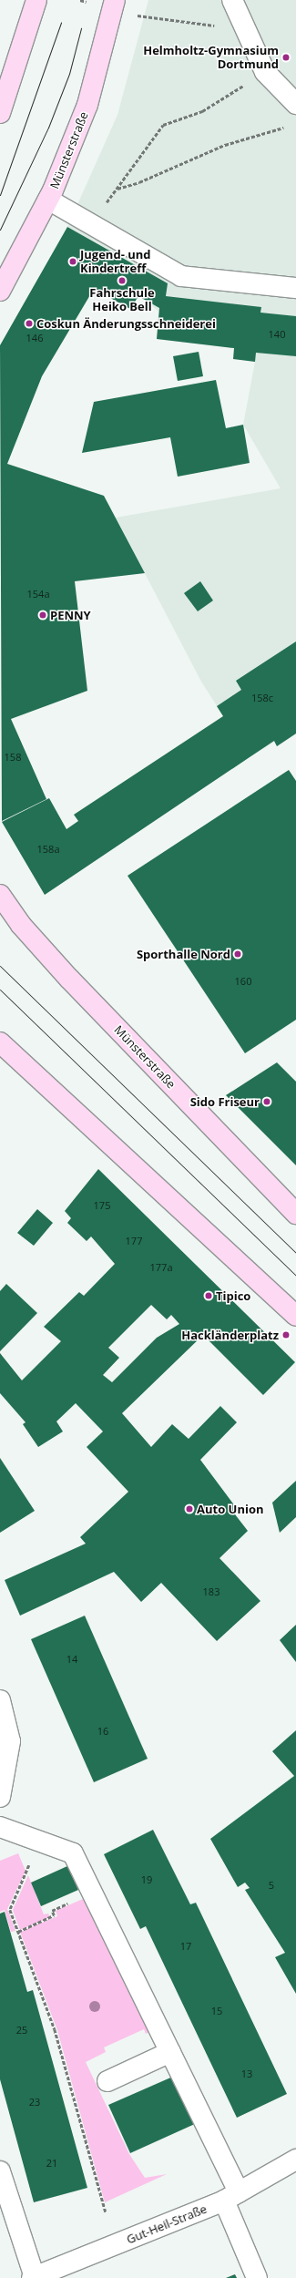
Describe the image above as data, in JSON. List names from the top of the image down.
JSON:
{
  "streets": {
    "main road": ["Münsterstraße"],
    "street": ["Gut-Heil-Straße"]
  },
  "places": [
    "Helmholtz-Gymnasium Dortmund",
    "Jugend- und Kindertreff",
    "Fahrschule Heiko Bell",
    "Coskun Änderungsschneiderei",
    "PENNY",
    "Sporthalle Nord",
    "Sido Friseur",
    "Tipico",
    "Hackländerplatz",
    "Auto Union"
  ],
  "house_numbers": [
    "140",
    "146",
    "154a",
    "158c",
    "158",
    "158a",
    "160",
    "175",
    "177",
    "177a",
    "183",
    "14",
    "16",
    "19",
    "5",
    "17",
    "15",
    "25",
    "13",
    "23",
    "21"
  ]
}
